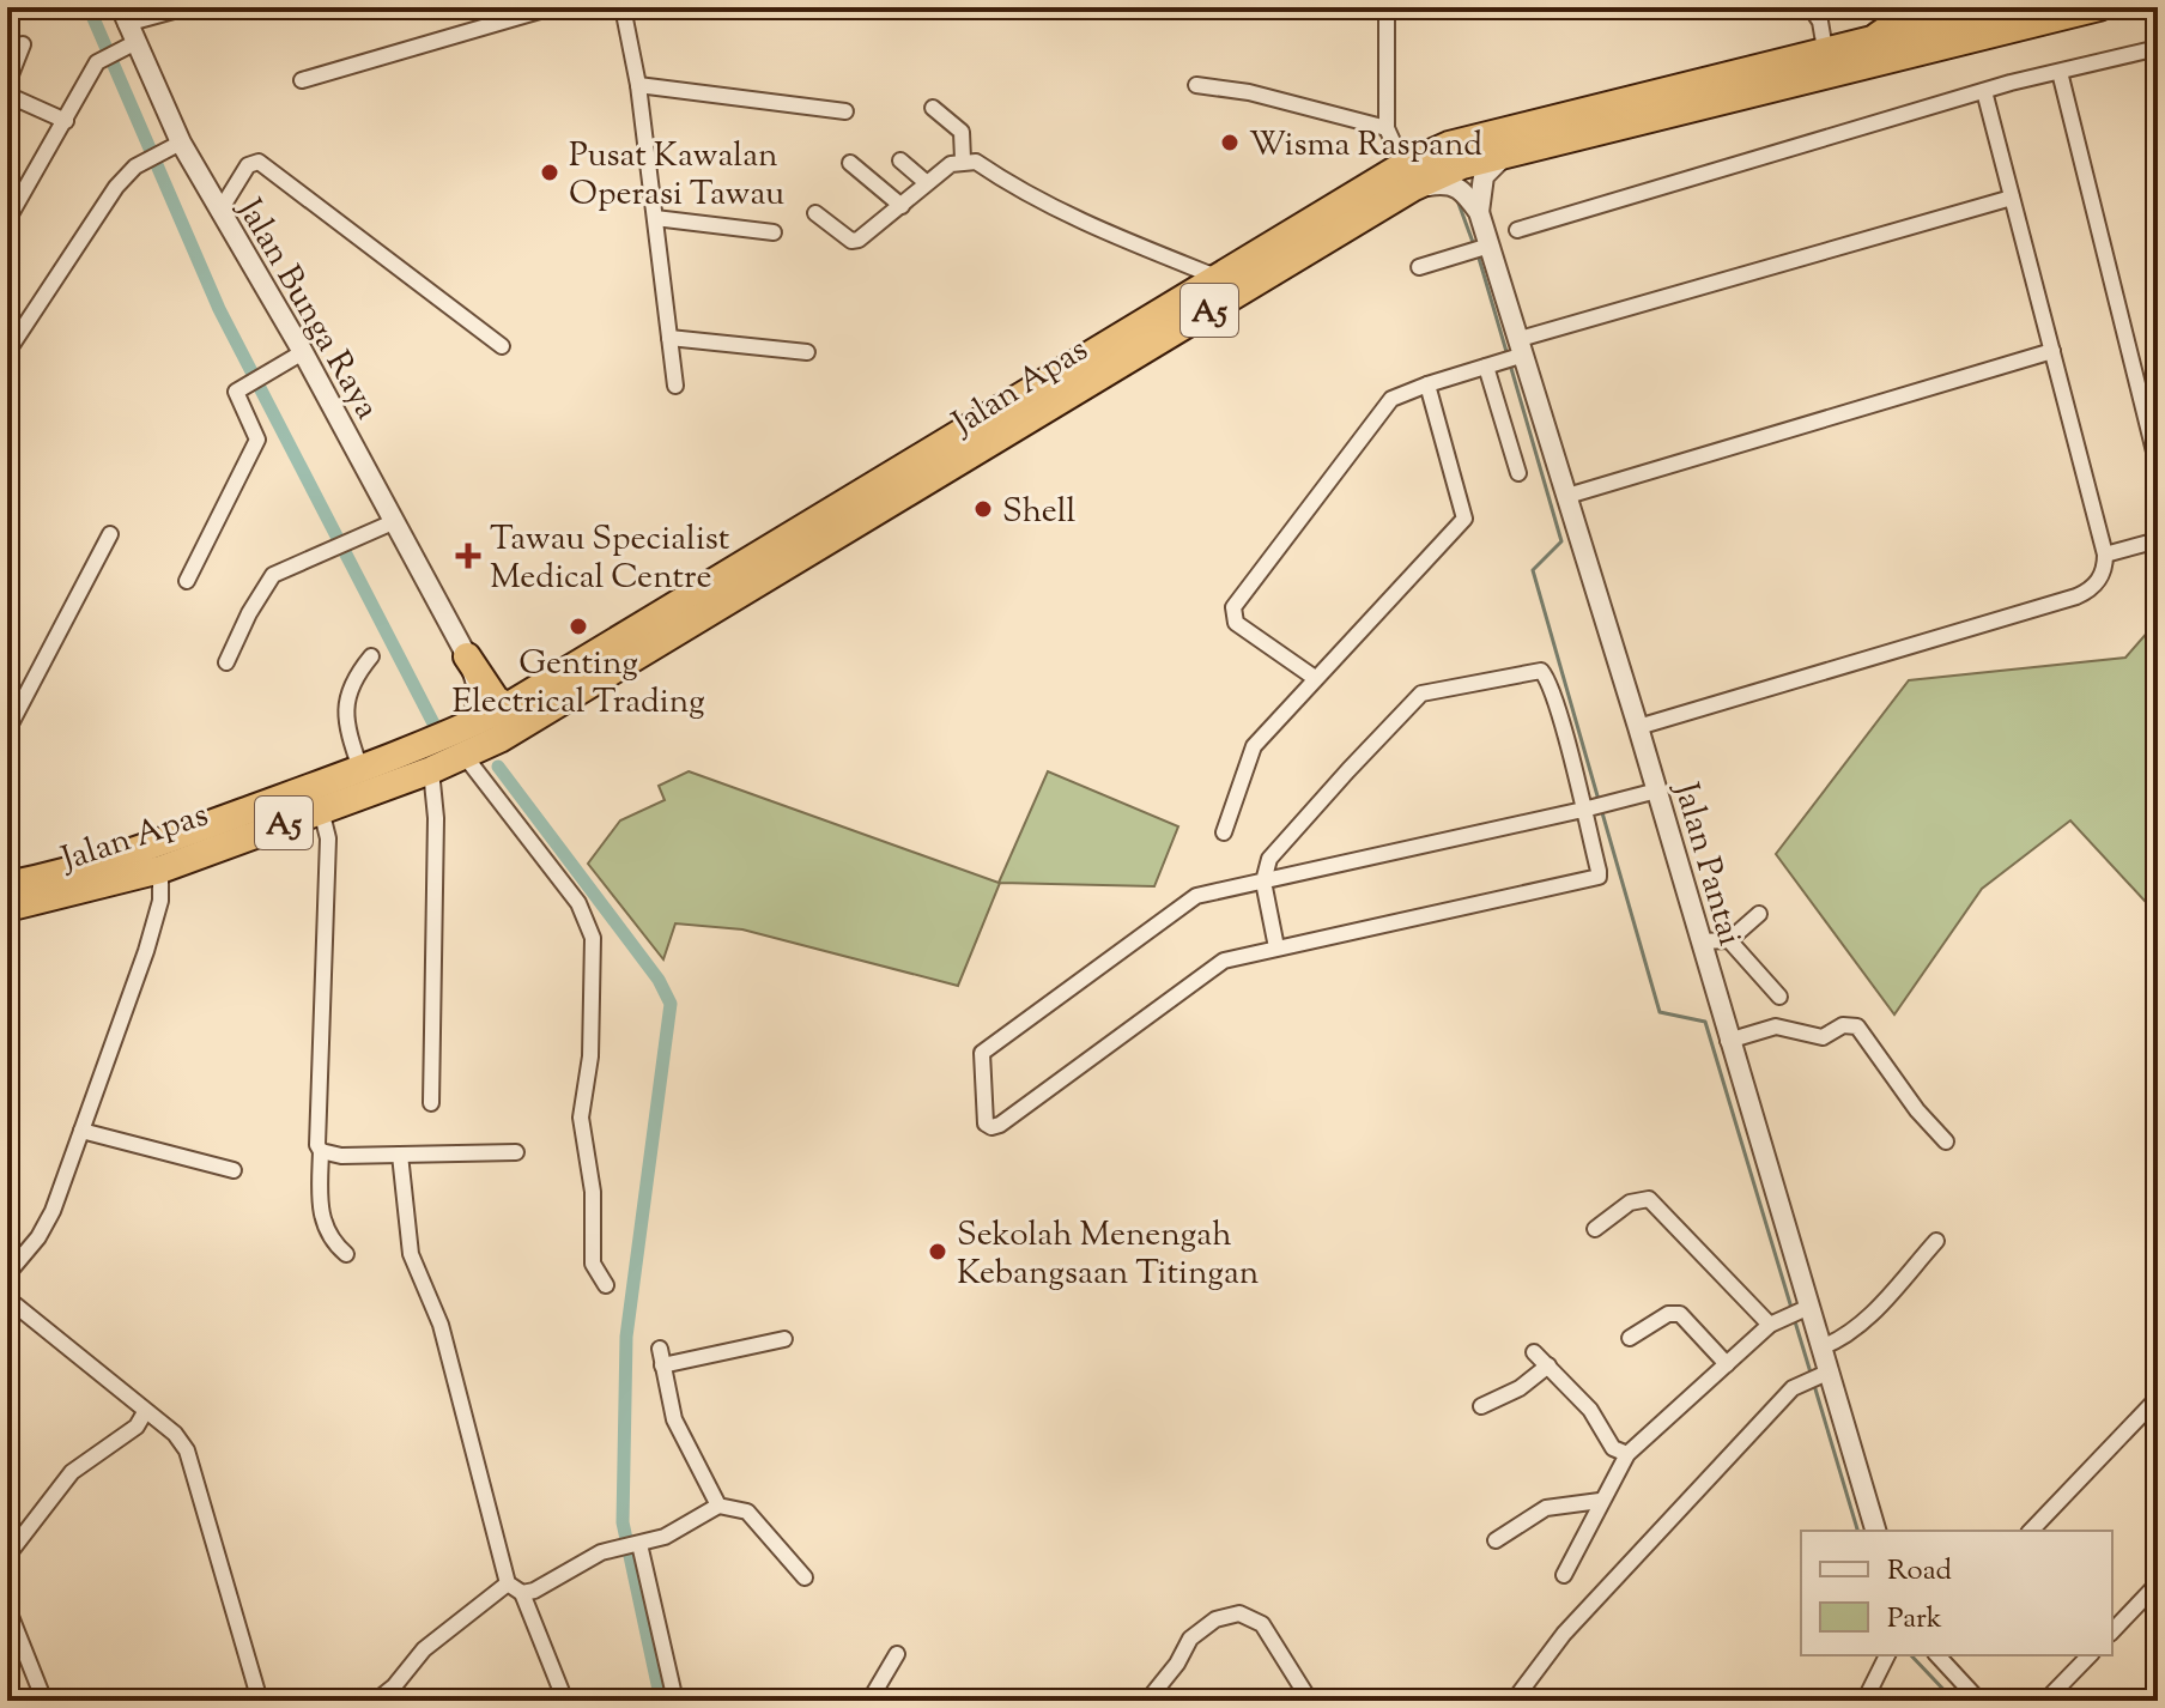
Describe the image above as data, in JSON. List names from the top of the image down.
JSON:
{
  "streets": {
    "highway": ["A5", "Jalan Apas"],
    "street": ["Jalan Bunga Raya", "Jalan Pantai"]
  },
  "places": {
    "other": [
      "Wisma Raspand",
      "Pusat Kawalan Operasi Tawau",
      "Shell",
      "Genting Electrical Trading",
      "Sekolah Menengah Kebangsaan Titingan"
    ],
    "health": ["Tawau Specialist Medical Centre"]
  },
  "legend": ["Road", "Park"]
}
